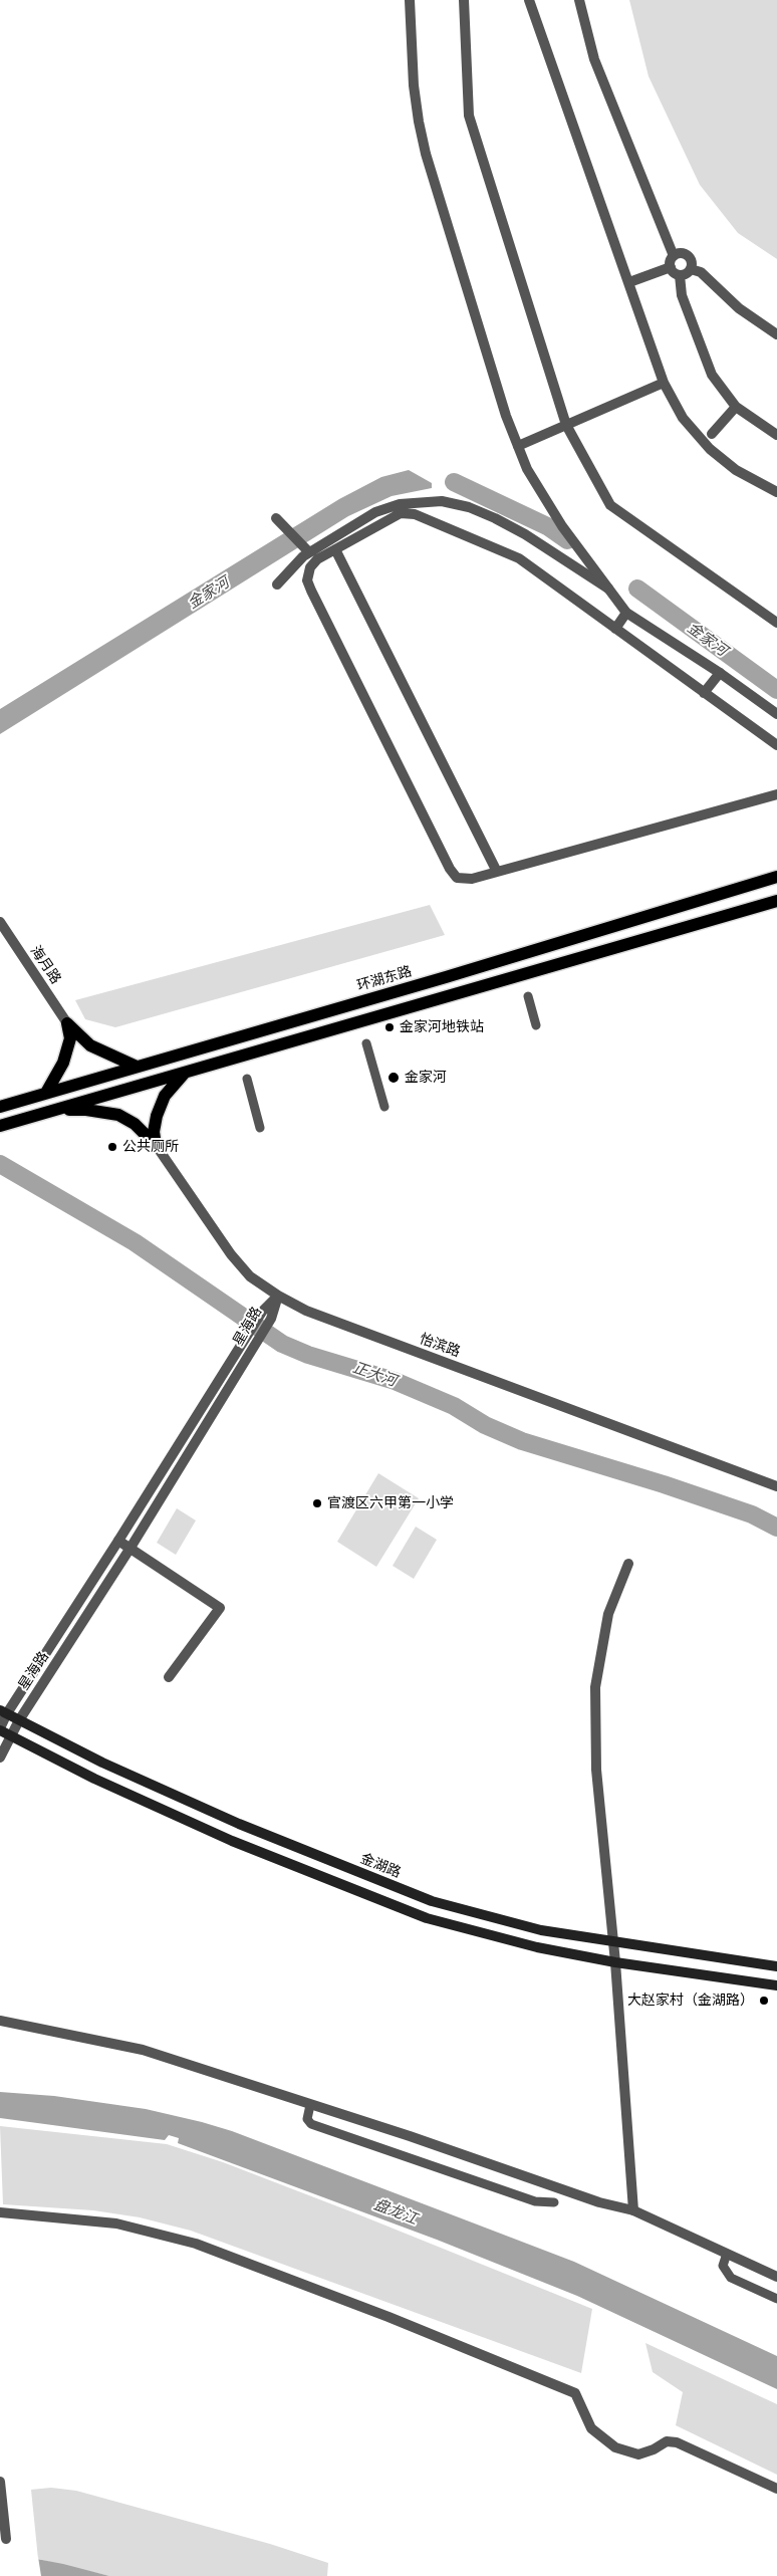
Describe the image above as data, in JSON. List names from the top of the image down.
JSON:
{
  "streets": {
    "main road": ["环湖东路", "金湖路"],
    "street": ["海月路", "星海路", "怡滨路"]
  },
  "crossings": [
    ["星海路", "怡滨路"],
    ["星海路", "金湖路"]
  ],
  "water": ["金家河", "正大河", "盘龙江"],
  "places": [
    "金家河地铁站",
    "金家河",
    "公共厕所",
    "官渡区六甲第一小学",
    "大赵家村（金湖路）"
  ]
}
